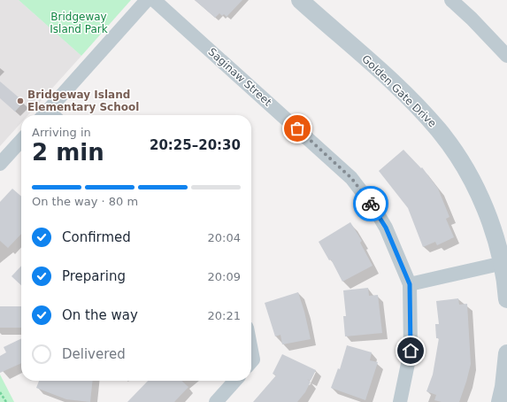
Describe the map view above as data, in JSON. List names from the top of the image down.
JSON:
{
  "streets": {
    "street": ["Saginaw Street", "Golden Gate Drive"]
  },
  "parks": ["Bridgeway Island Park"],
  "places": ["Bridgeway Island Elementary School"],
  "page": {
    "heading": ["2 min", "Arriving in", "20:25–20:30"],
    "bar": "On the way · 80 m",
    "list": [
      ["Confirmed", "20:04"],
      ["Preparing", "20:09"],
      ["On the way", "20:21"],
      "Delivered"
    ]
  }
}
